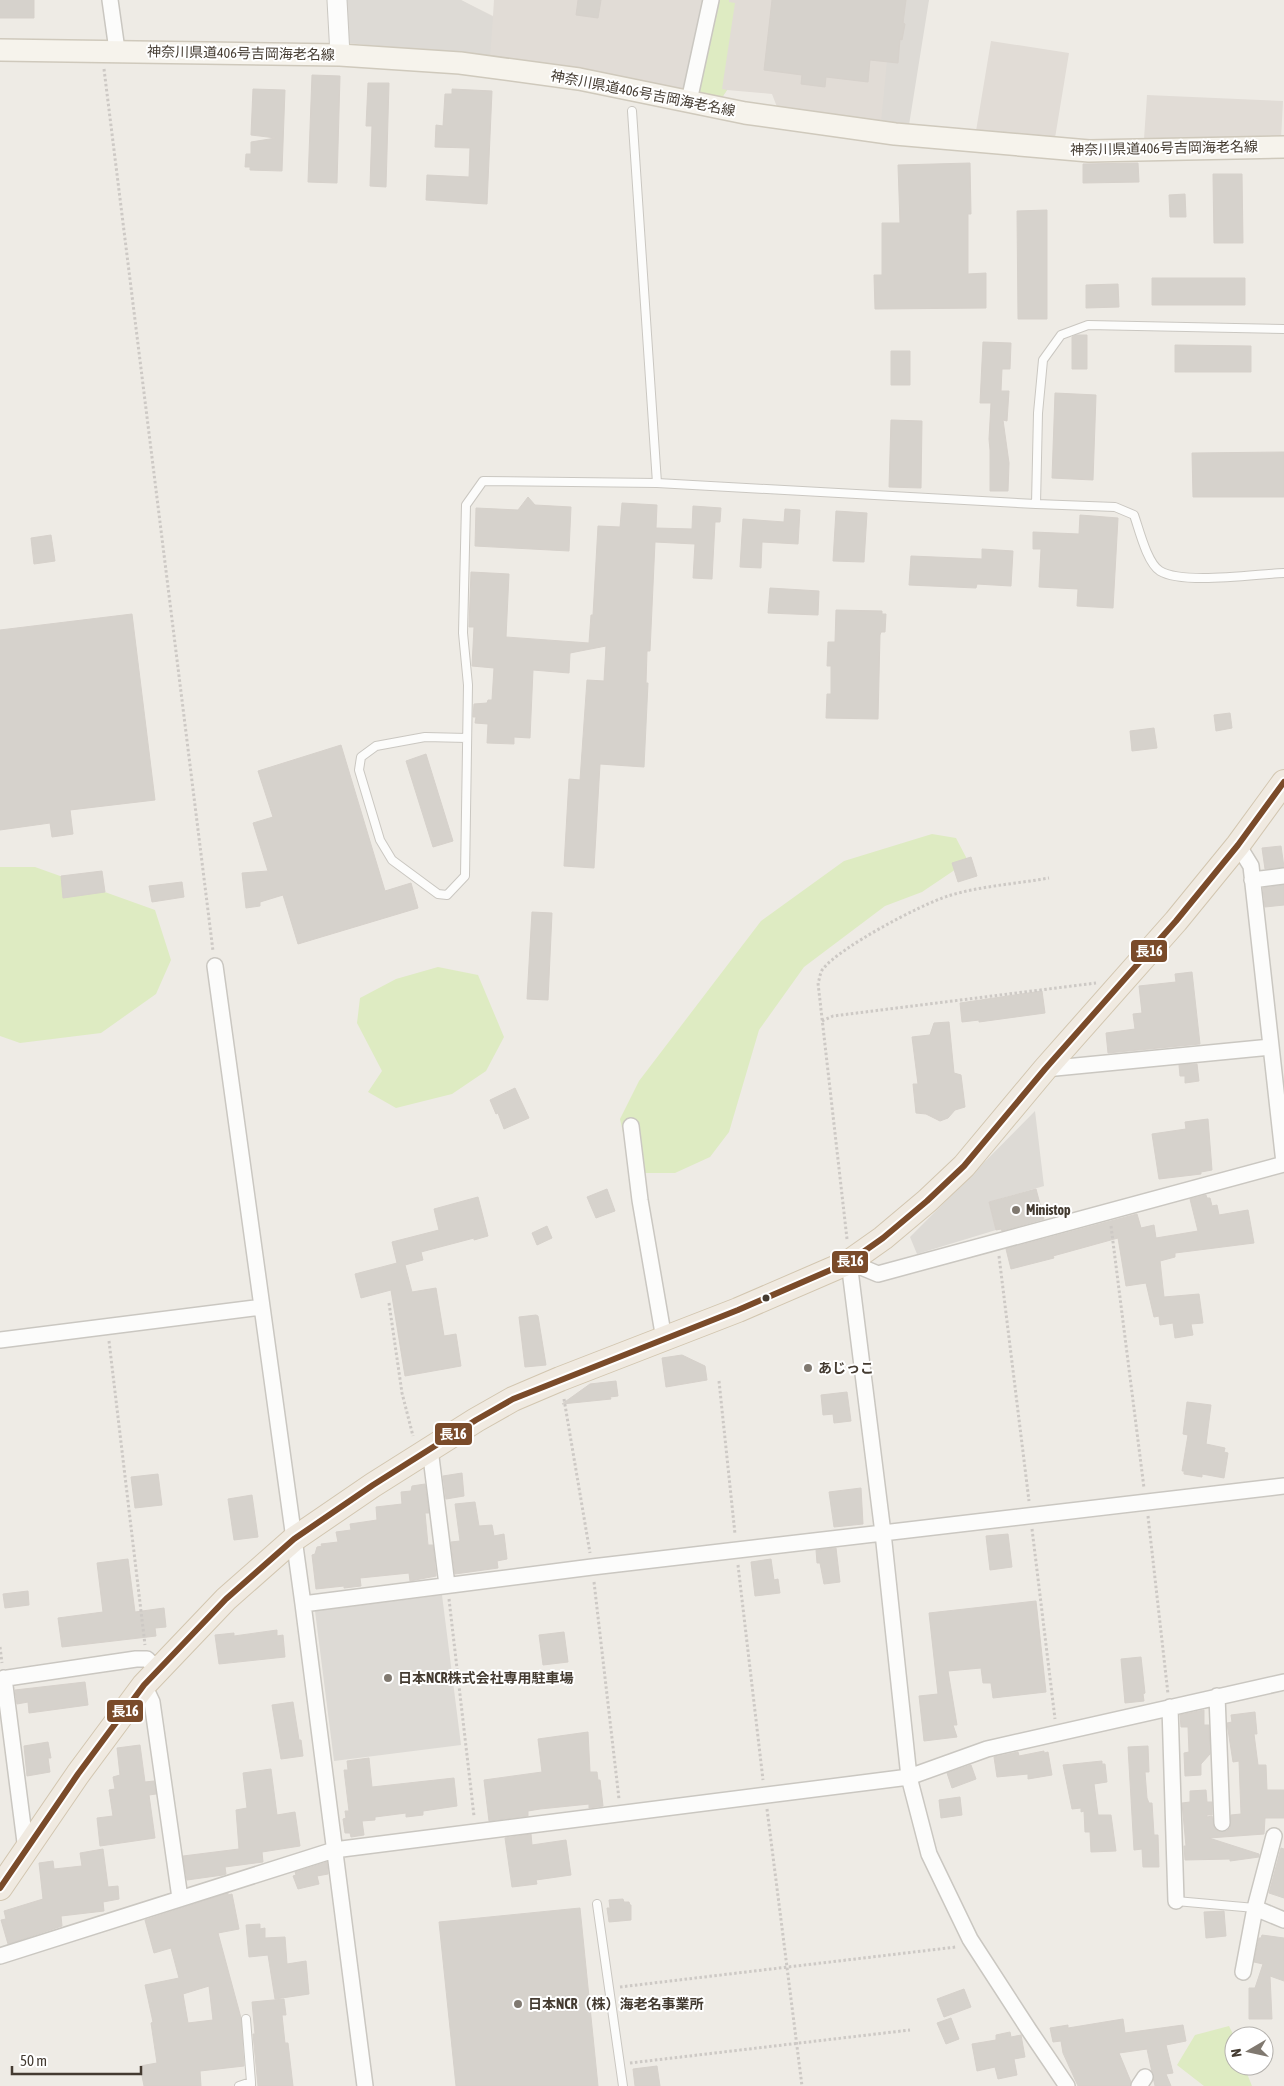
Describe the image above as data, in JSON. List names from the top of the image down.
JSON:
{
  "streets": {
    "main road": ["神奈川県道406号吉岡海老名線"]
  },
  "places": [
    "Ministop",
    "あじっこ",
    "日本NCR株式会社専用駐車場",
    "日本NCR（株）海老名事業所"
  ],
  "lines": ["transit line 長16"],
  "scale_bar": "50 m",
  "north": "left"
}
